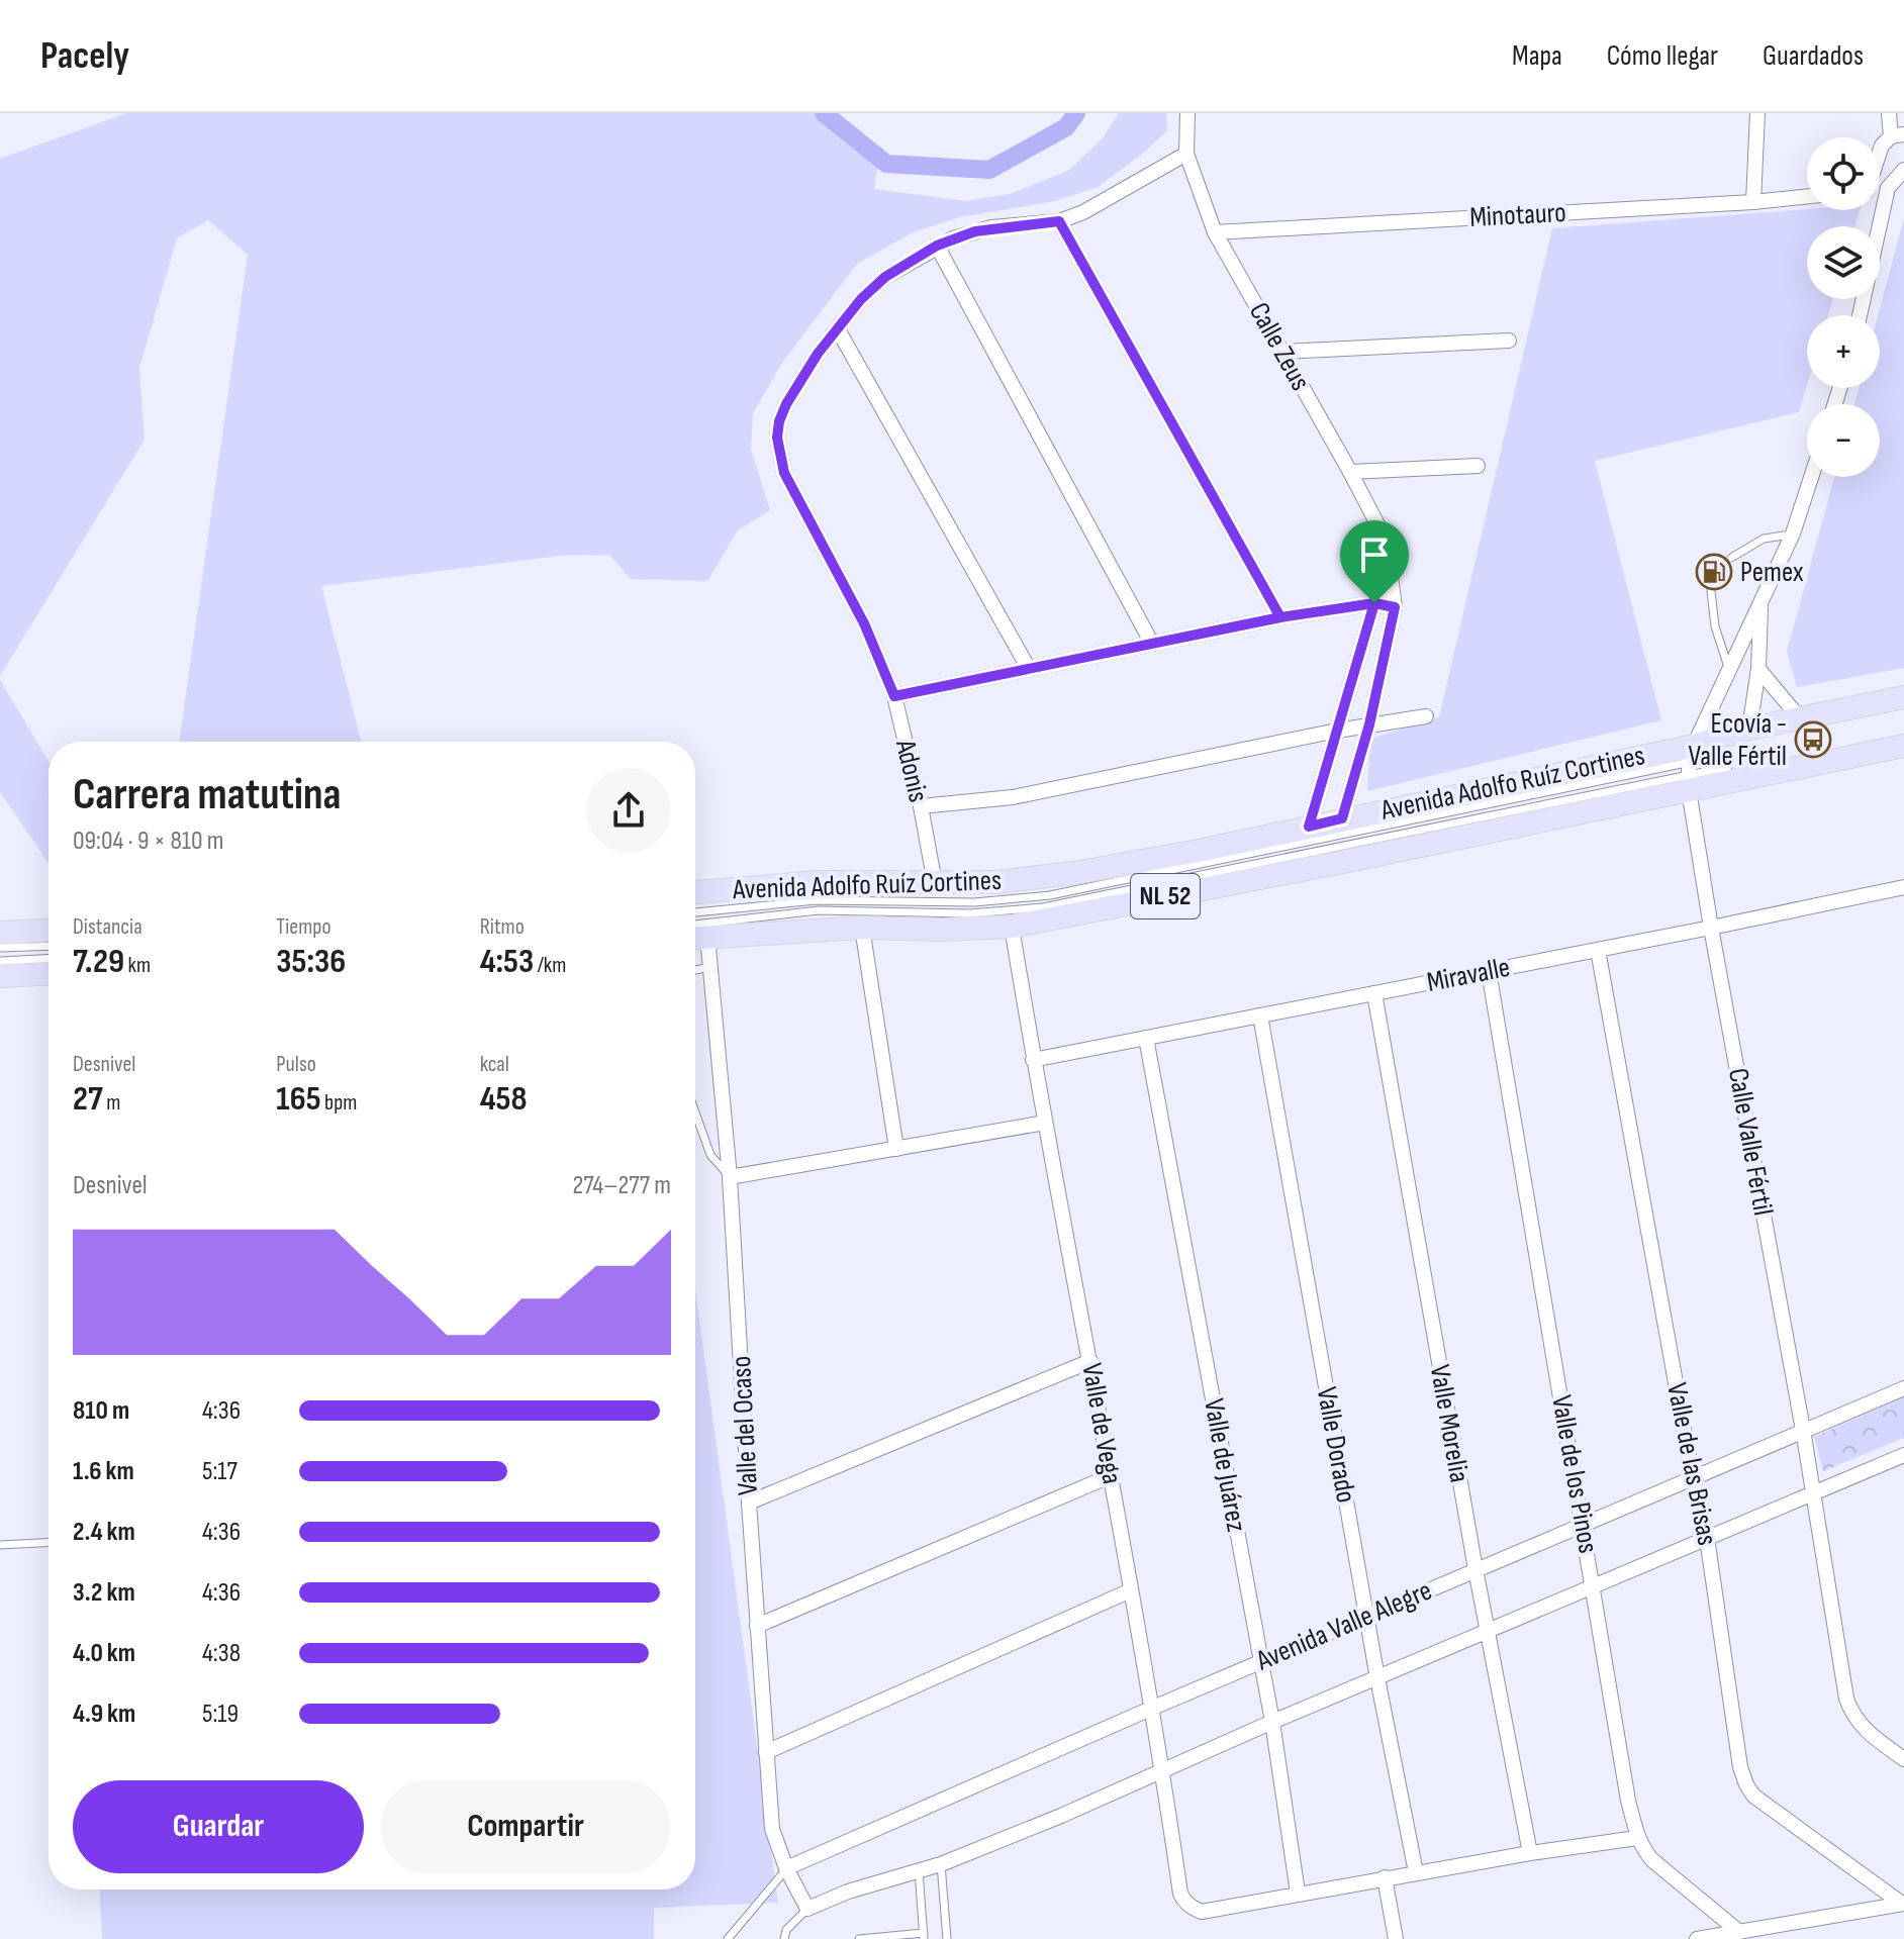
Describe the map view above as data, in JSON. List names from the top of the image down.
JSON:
{
  "streets": {
    "main road": ["Avenida Adolfo Ruíz Cortines", "NL 52"],
    "street": [
      "Minotauro",
      "Calle Zeus",
      "Adonis",
      "Miravalle",
      "Calle Valle Fértil",
      "Valle de Vega",
      "Valle Morelia",
      "Valle del Ocaso",
      "Valle Dorado",
      "Valle de las Brisas",
      "Valle de Juárez",
      "Valle de los Pinos",
      "Avenida Valle Alegre"
    ]
  },
  "crossings": [
    ["Minotauro", "Calle Zeus"],
    ["Calle Zeus", "Adonis"],
    ["Calle Zeus", "Avenida Adolfo Ruíz Cortines"],
    ["Adonis", "Avenida Adolfo Ruíz Cortines"],
    ["Avenida Adolfo Ruíz Cortines", "Calle Valle Fértil"],
    ["Avenida Adolfo Ruíz Cortines", "Valle de Vega"],
    ["Avenida Adolfo Ruíz Cortines", "Valle del Ocaso"],
    ["Miravalle", "Calle Valle Fértil"],
    ["Miravalle", "Valle de Vega"],
    ["Miravalle", "Valle Morelia"],
    ["Miravalle", "Valle Dorado"],
    ["Miravalle", "Valle de las Brisas"],
    ["Miravalle", "Valle de Juárez"],
    ["Miravalle", "Valle de los Pinos"],
    ["Calle Valle Fértil", "Avenida Valle Alegre"],
    ["Valle de Vega", "Valle de Juárez"],
    ["Valle de Vega", "Avenida Valle Alegre"],
    ["Valle Morelia", "Avenida Valle Alegre"],
    ["Valle del Ocaso", "Avenida Valle Alegre"],
    ["Valle Dorado", "Avenida Valle Alegre"],
    ["Valle de las Brisas", "Avenida Valle Alegre"],
    ["Valle de Juárez", "Avenida Valle Alegre"],
    ["Valle de los Pinos", "Avenida Valle Alegre"]
  ],
  "places": {
    "fuel station": ["Pemex"],
    "bus stop": ["Ecovía - Valle Fértil"]
  },
  "page": {
    "header": "Pacely",
    "nav": ["Mapa", "Cómo llegar", "Guardados"],
    "map_buttons": ["+", "−"],
    "heading": ["Carrera matutina", "09:04 · 9 × 810 m"],
    "stats": [
      ["Distancia", "7.29 km"],
      ["Tiempo", "35:36"],
      ["Ritmo", "4:53 /km"],
      ["Desnivel", "27 m"],
      ["Pulso", "165 bpm"],
      ["kcal", "458"]
    ],
    "chart": ["Desnivel", "274–277 m"],
    "list": [
      {
        "name": "810 m",
        "note": "4:36"
      },
      {
        "name": "1.6 km",
        "note": "5:17"
      },
      {
        "name": "2.4 km",
        "note": "4:36"
      },
      {
        "name": "3.2 km",
        "note": "4:36"
      },
      {
        "name": "4.0 km",
        "note": "4:38"
      },
      {
        "name": "4.9 km",
        "note": "5:19"
      }
    ],
    "buttons": ["Guardar", "Compartir"]
  }
}
